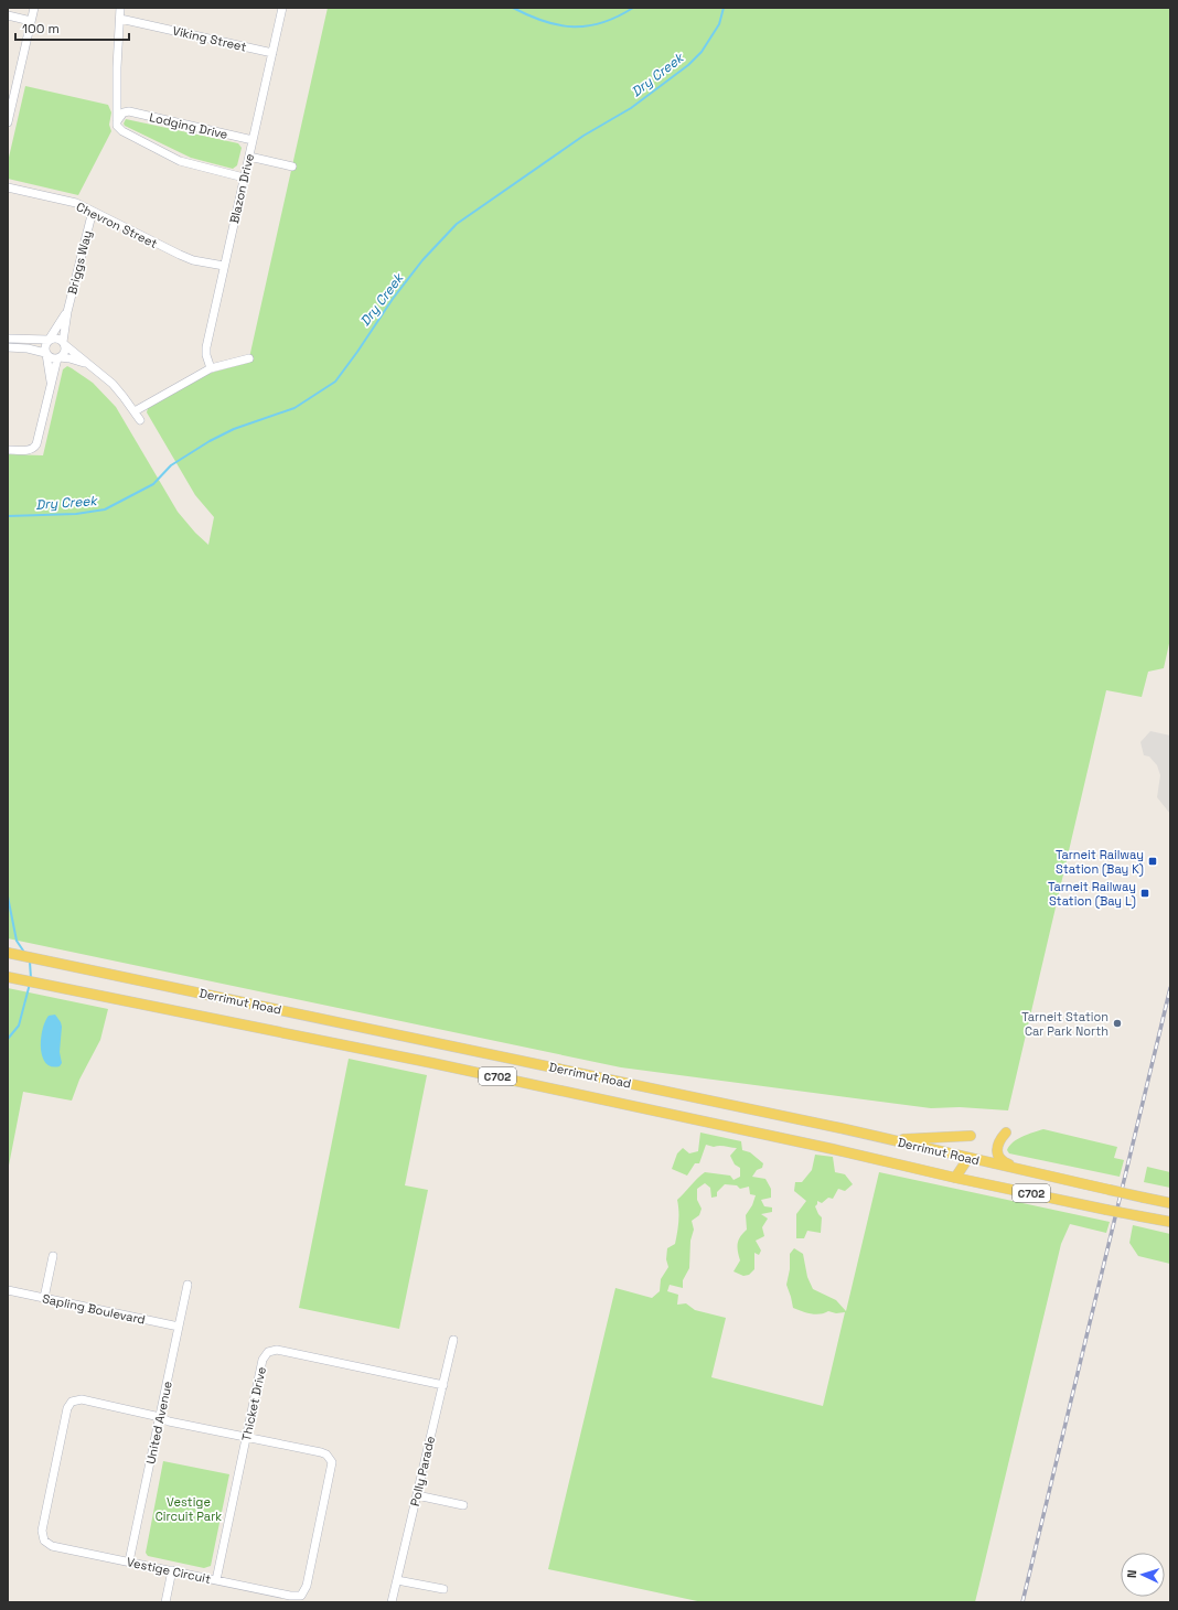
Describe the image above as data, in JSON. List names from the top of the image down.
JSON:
{
  "streets": {
    "main road": ["Derrimut Road", "C702"],
    "street": [
      "Viking Street",
      "Lodging Drive",
      "Blazon Drive",
      "Chevron Street",
      "Briggs Way",
      "Sapling Boulevard",
      "Thicket Drive",
      "United Avenue",
      "Polly Parade",
      "Vestige Circuit"
    ]
  },
  "crossings": [
    ["Viking Street", "Blazon Drive"],
    ["Lodging Drive", "Blazon Drive"],
    ["Blazon Drive", "Chevron Street"],
    ["Chevron Street", "Briggs Way"],
    ["Sapling Boulevard", "United Avenue"],
    ["Thicket Drive", "Polly Parade"],
    ["Thicket Drive", "Vestige Circuit"],
    ["United Avenue", "Vestige Circuit"]
  ],
  "water": ["Dry Creek"],
  "parks": ["Vestige Circuit Park"],
  "places": {
    "transit": ["Tarneit Railway Station (Bay K)", "Tarneit Railway Station (Bay L)"],
    "other": ["Tarneit Station Car Park North"]
  },
  "scale_bar": "100 m",
  "north": "left"
}
